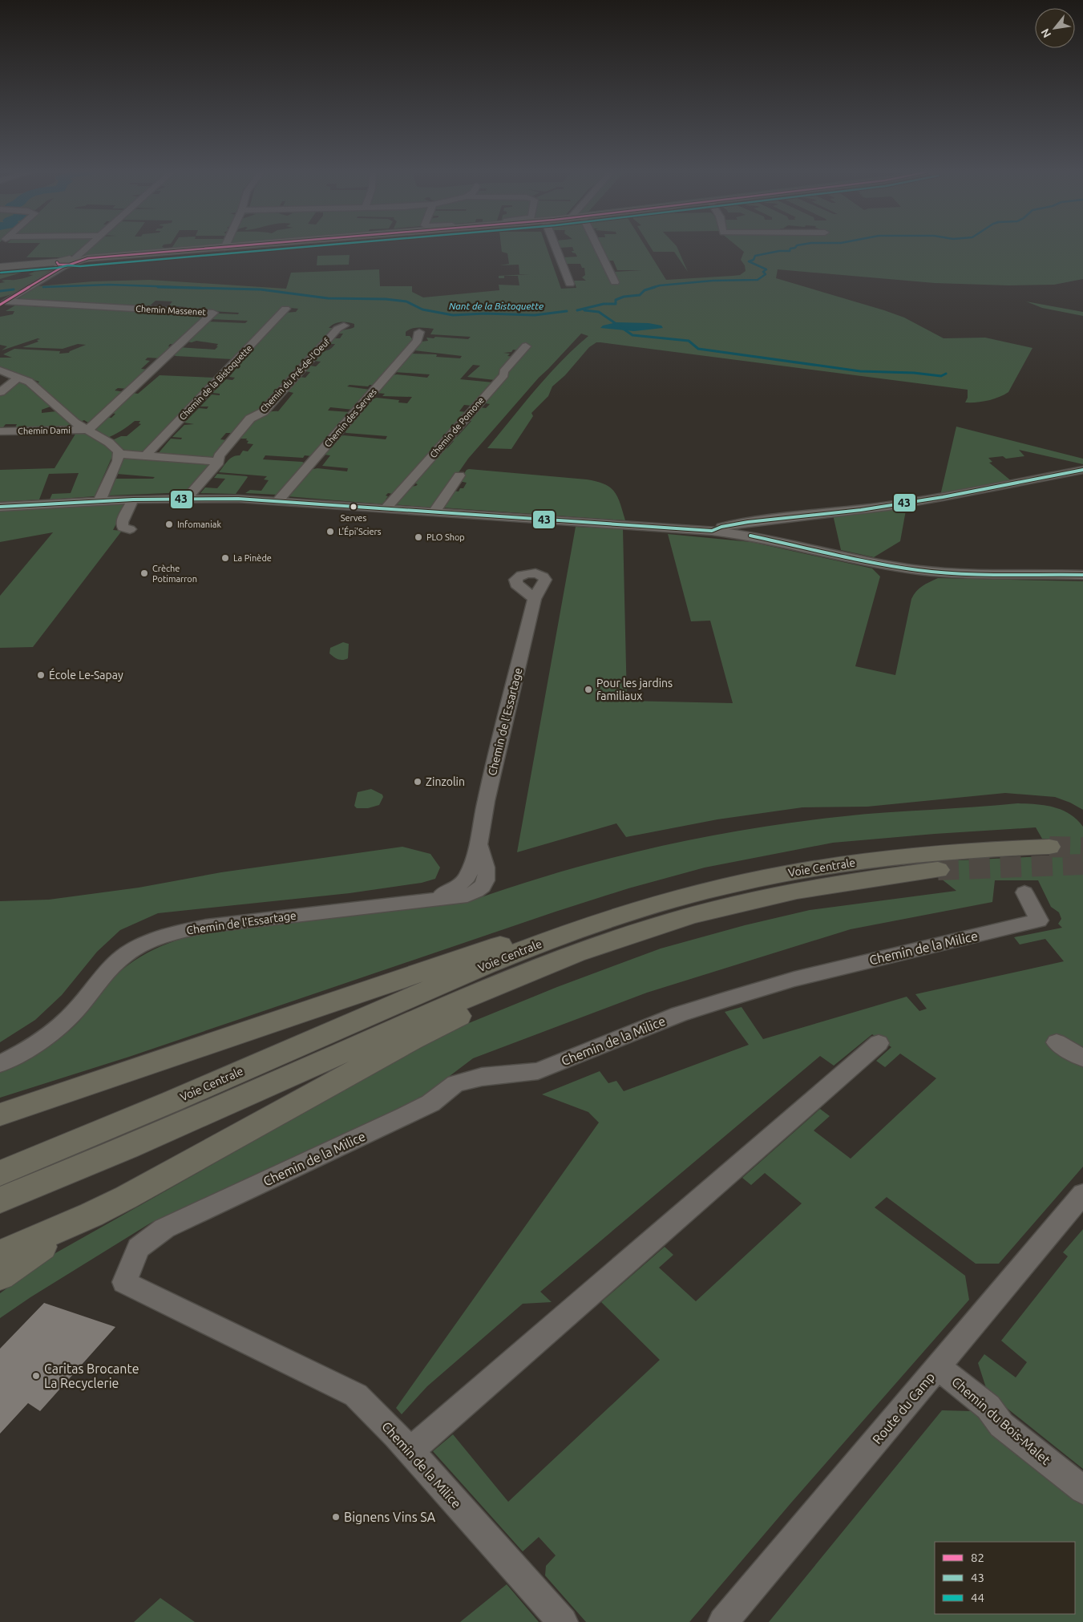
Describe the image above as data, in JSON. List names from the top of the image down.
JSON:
{
  "streets": {
    "highway": ["Voie Centrale"],
    "street": [
      "Chemin Massenet",
      "Chemin du Pré-de-l'Oeuf",
      "Chemin de la Bistoquette",
      "Chemin des Serves",
      "Chemin de Pomone",
      "Chemin Dami",
      "Chemin de l'Essartage",
      "Chemin de la Milice",
      "Route du Camp",
      "Chemin du Bois-Malet"
    ]
  },
  "crossings": [
    ["Chemin Massenet", "Chemin Dami"],
    ["Route du Camp", "Chemin du Bois-Malet"]
  ],
  "water": ["Nant de la Bistoquette"],
  "places": [
    "Serves",
    "Infomaniak",
    "L'Épi'Sciers",
    "PLO Shop",
    "La Pinède",
    "Crèche Potimarron",
    "École Le-Sapay",
    "Pour les jardins familiaux",
    "Zinzolin",
    "Caritas Brocante La Recyclerie",
    "Bignens Vins SA"
  ],
  "lines": ["transit line 82", "transit line 44", "transit line 43"],
  "legend": ["82", "43", "44"],
  "north": "bottom left"
}
